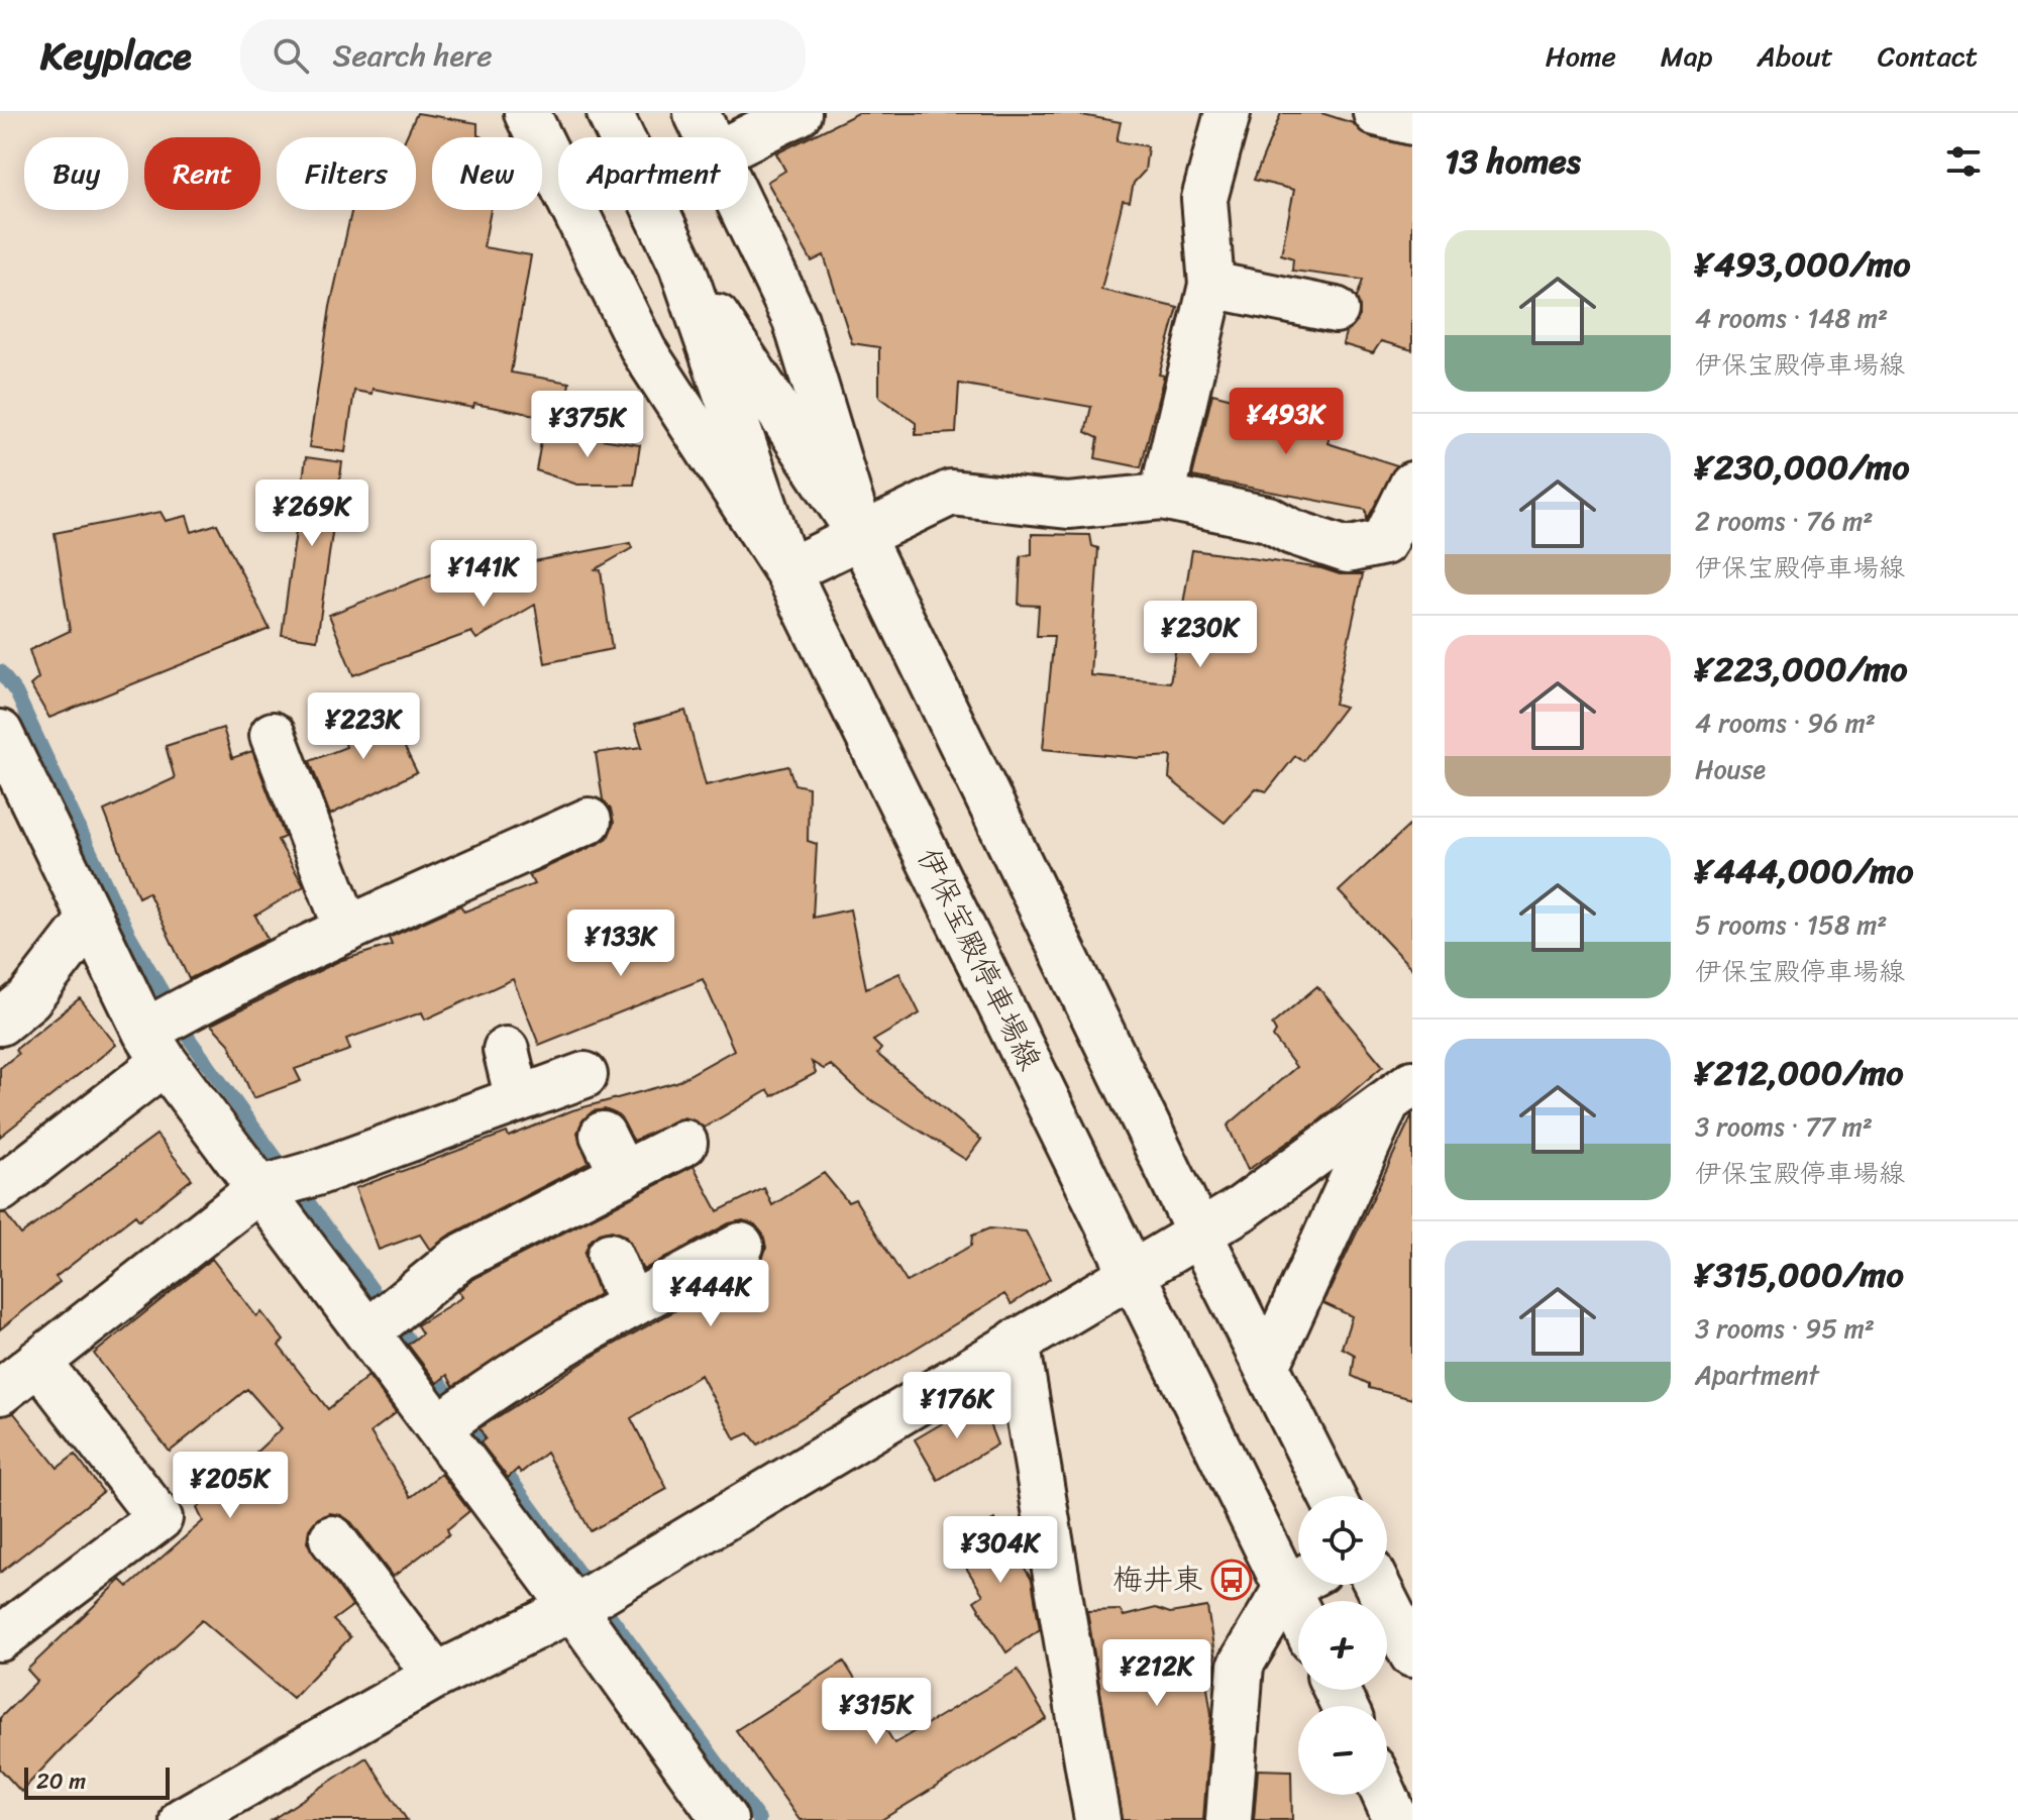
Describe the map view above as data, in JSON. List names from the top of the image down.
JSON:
{
  "streets": {
    "street": ["伊保宝殿停車場線"]
  },
  "places": {
    "bus stop": ["梅井東"]
  },
  "scale_bar": "20 m",
  "page": {
    "header": "Keyplace",
    "search": "Search here",
    "nav": [
      "Home",
      "Map",
      "About",
      "Contact"
    ],
    "heading": "13 homes",
    "chip": [
      "Buy",
      "Rent",
      "Filters",
      "New",
      "Apartment"
    ],
    "list": [
      {
        "name": "¥493,000/mo",
        "note": "4 rooms · 148 m² · 伊保宝殿停車場線"
      },
      {
        "name": "¥230,000/mo",
        "note": "2 rooms · 76 m² · 伊保宝殿停車場線"
      },
      {
        "name": "¥223,000/mo",
        "note": "4 rooms · 96 m² · House"
      },
      {
        "name": "¥444,000/mo",
        "note": "5 rooms · 158 m² · 伊保宝殿停車場線"
      },
      {
        "name": "¥212,000/mo",
        "note": "3 rooms · 77 m² · 伊保宝殿停車場線"
      },
      {
        "name": "¥315,000/mo",
        "note": "3 rooms · 95 m² · Apartment"
      }
    ],
    "price": [
      "¥493K",
      "¥375K",
      "¥269K",
      "¥141K",
      "¥230K",
      "¥223K",
      "¥133K",
      "¥444K",
      "¥176K",
      "¥205K",
      "¥304K",
      "¥212K",
      "¥315K"
    ],
    "map_buttons": ["+", "−"],
    "scale": "20 m"
  }
}
